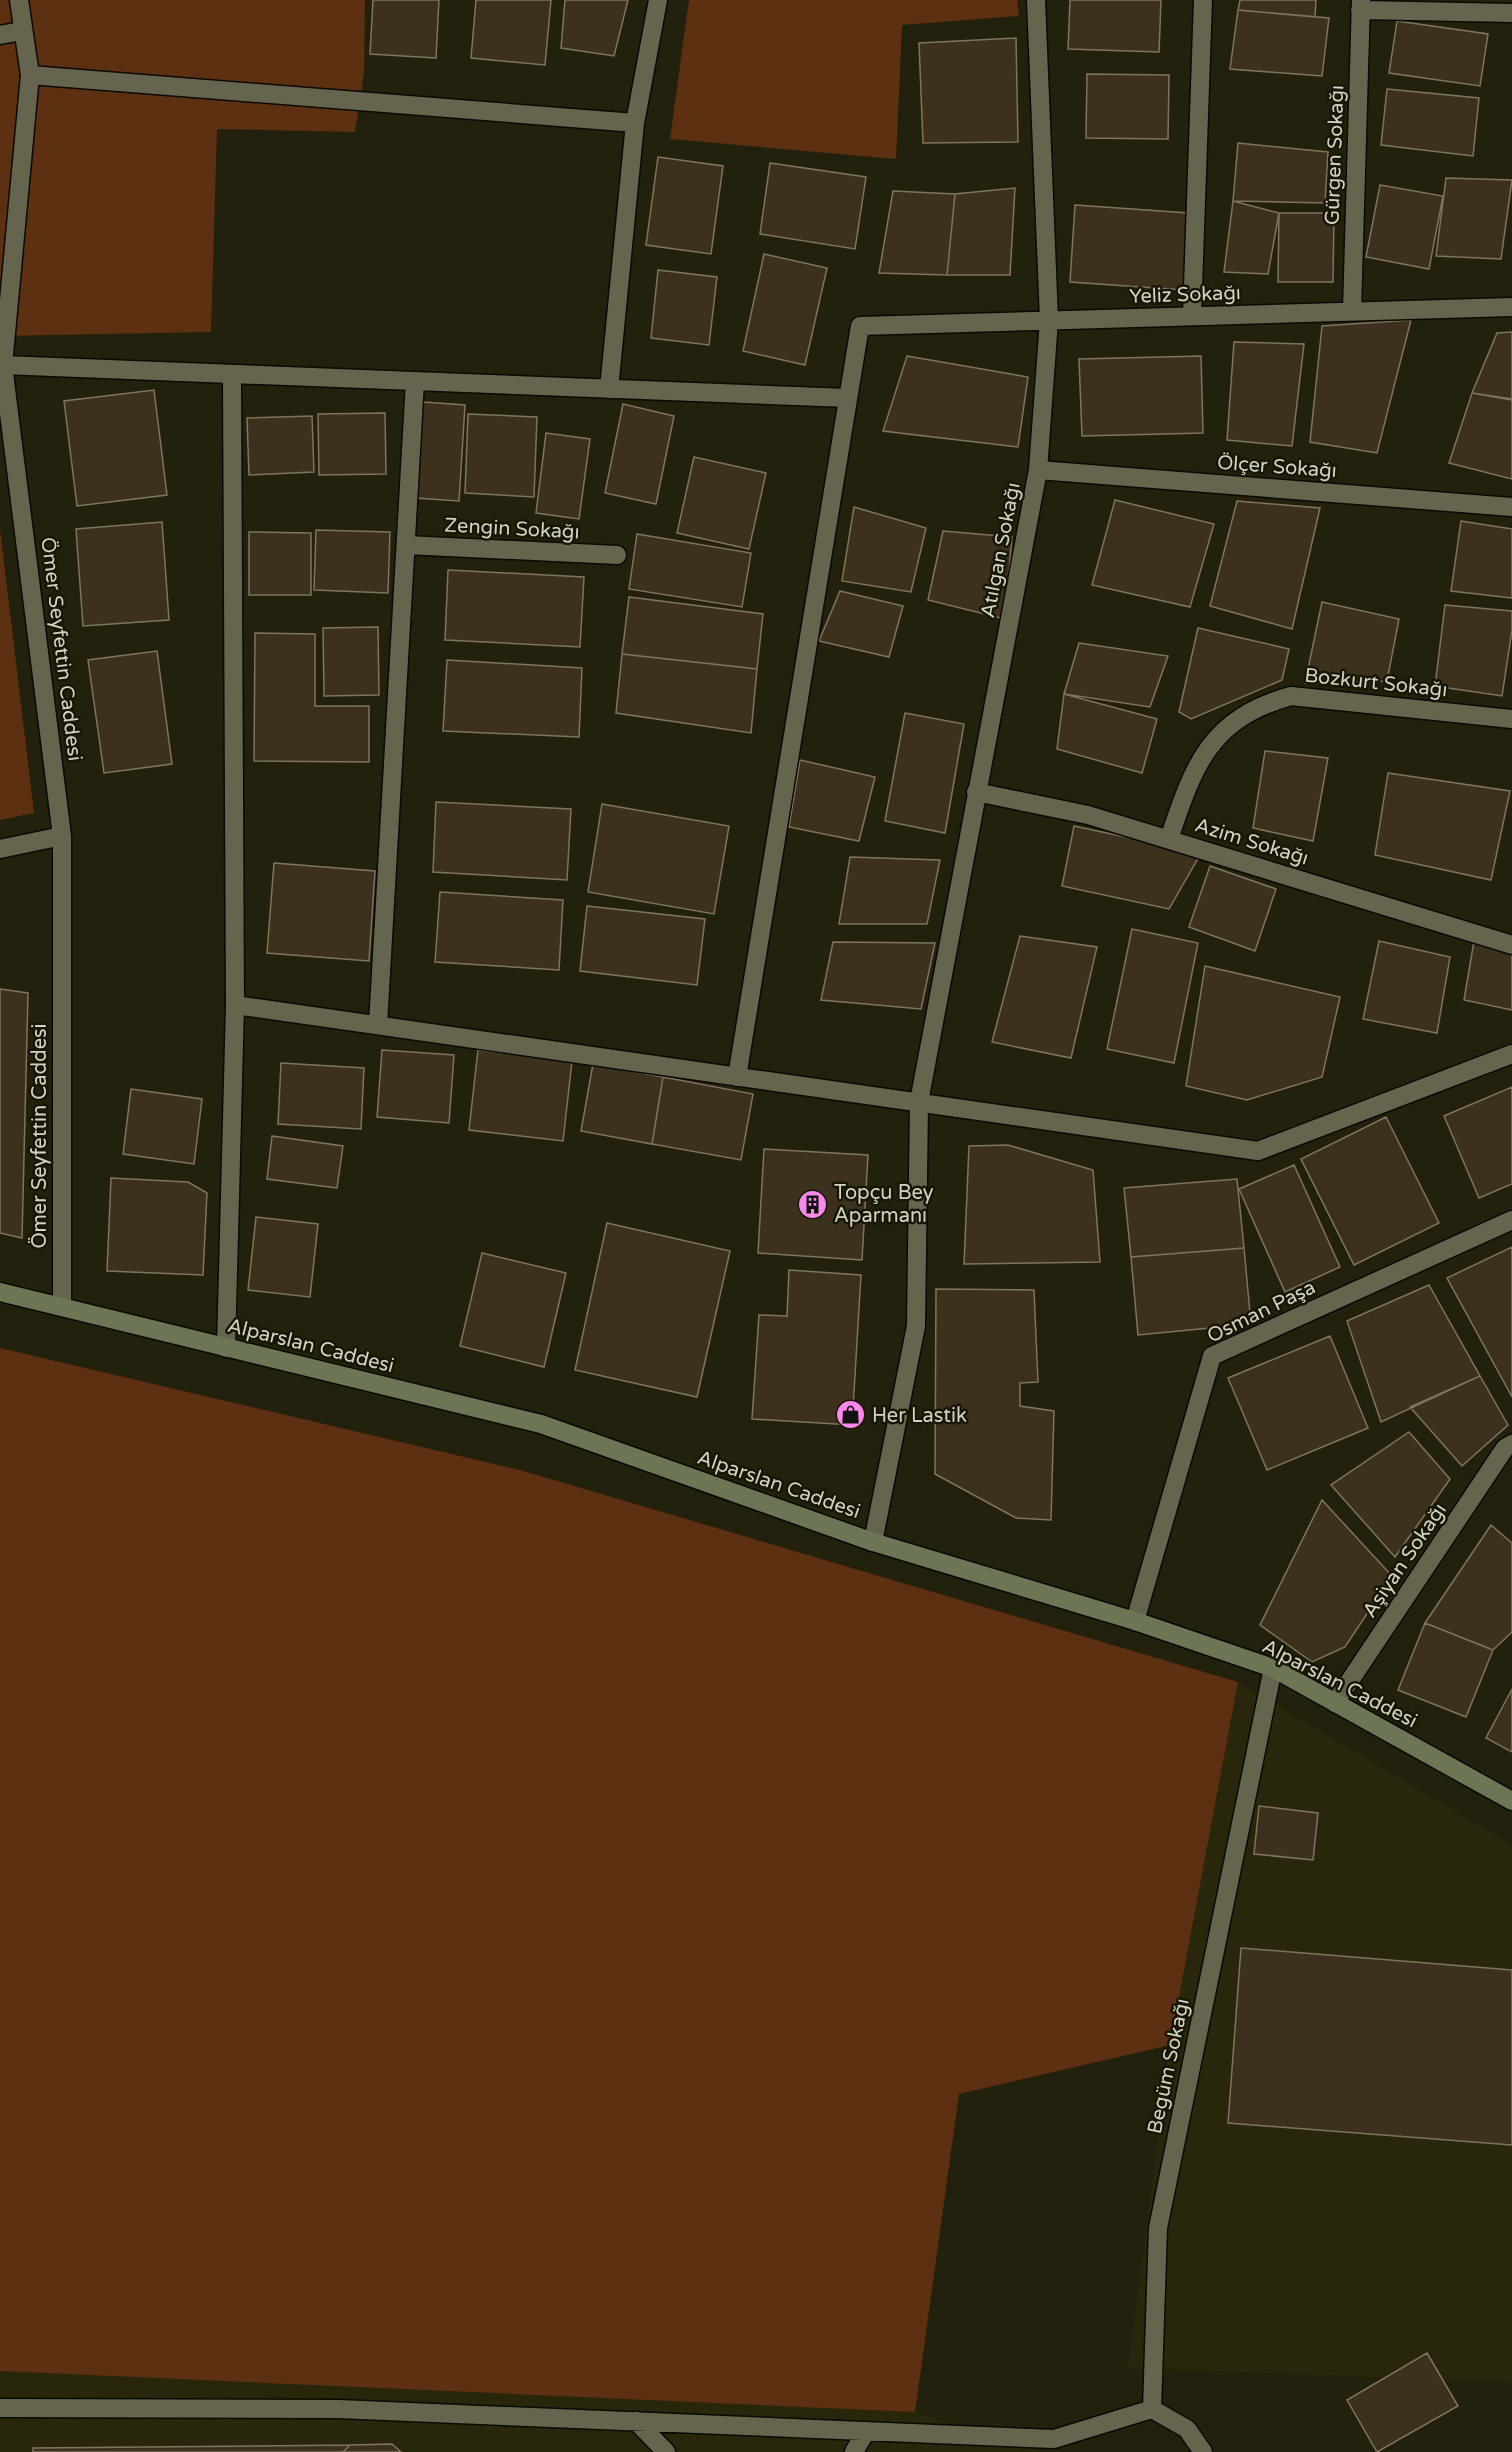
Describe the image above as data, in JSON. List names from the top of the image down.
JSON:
{
  "streets": {
    "street": [
      "Gürgen Sokağı",
      "Yeliz Sokağı",
      "Ölçer Sokağı",
      "Zengin Sokağı",
      "Atılgan Sokağı",
      "Ömer Seyfettin Caddesi",
      "Bozkurt Sokağı",
      "Azim Sokağı",
      "Osman Paşa",
      "Alparslan Caddesi",
      "Aşiyan Sokağı",
      "Begüm Sokağı"
    ]
  },
  "crossings": [
    ["Gürgen Sokağı", "Yeliz Sokağı"],
    ["Yeliz Sokağı", "Atılgan Sokağı"],
    ["Ölçer Sokağı", "Atılgan Sokağı"],
    ["Atılgan Sokağı", "Azim Sokağı"],
    ["Atılgan Sokağı", "Alparslan Caddesi"],
    ["Ömer Seyfettin Caddesi", "Alparslan Caddesi"],
    ["Bozkurt Sokağı", "Azim Sokağı"],
    ["Osman Paşa", "Alparslan Caddesi"],
    ["Alparslan Caddesi", "Aşiyan Sokağı"],
    ["Alparslan Caddesi", "Begüm Sokağı"]
  ],
  "places": {
    "building": ["Topçu Bey Aparmanı"],
    "shop": ["Her Lastik"]
  }
}
